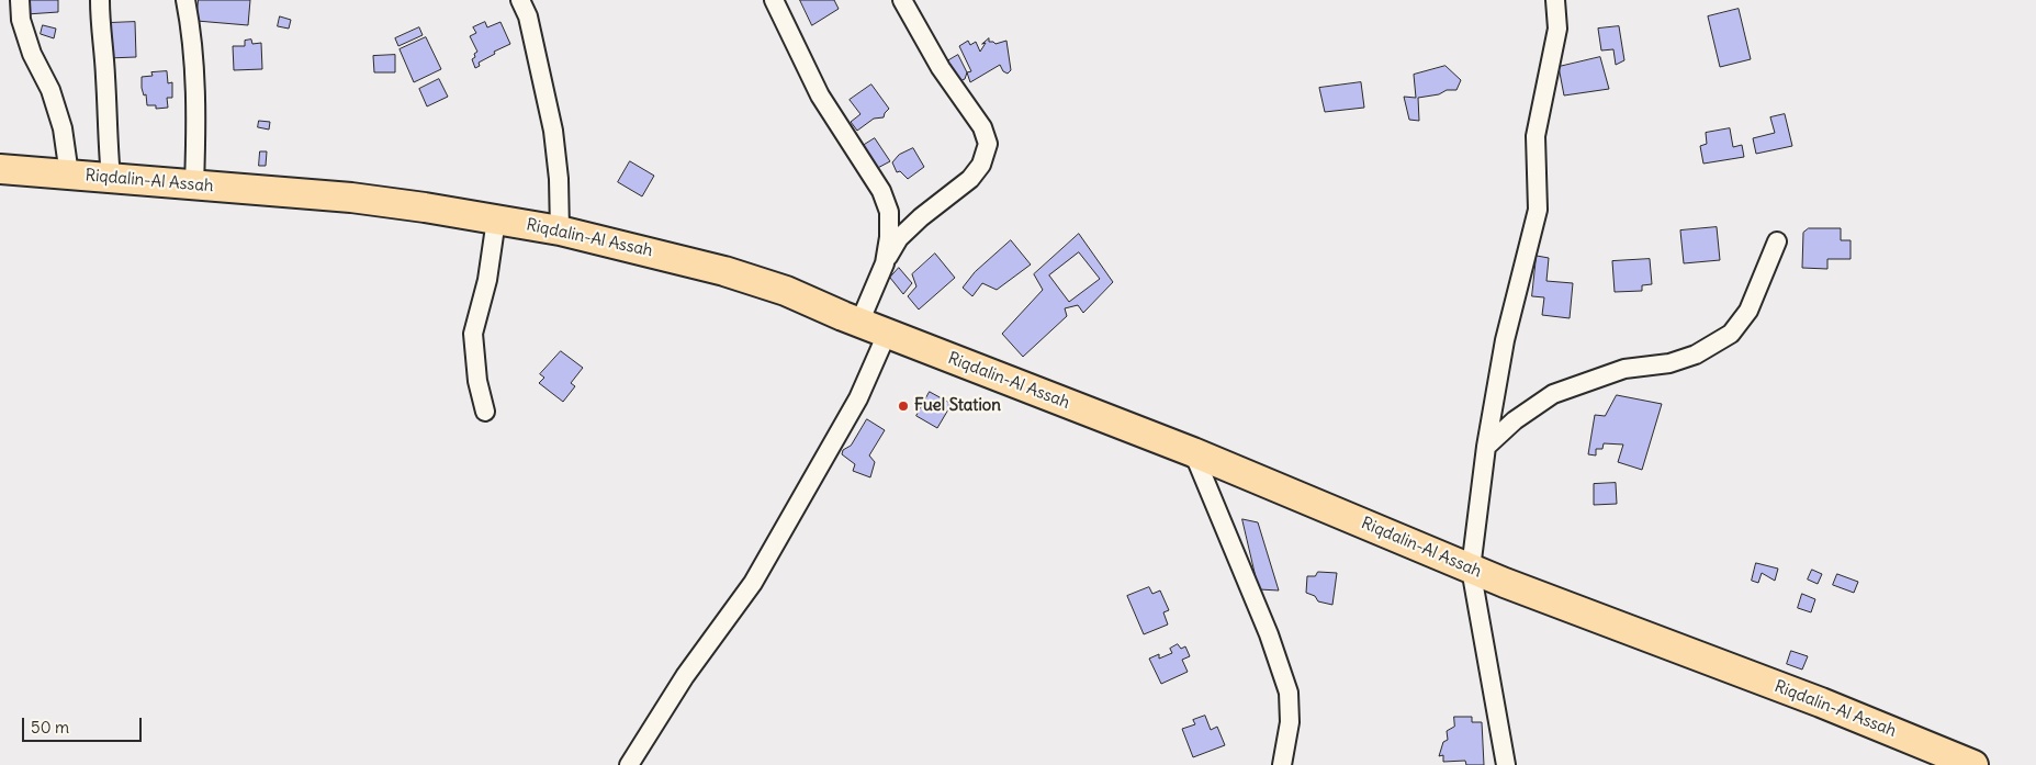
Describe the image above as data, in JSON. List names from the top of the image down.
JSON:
{
  "streets": {
    "main road": ["Riqdalin-Al Assah"]
  },
  "places": ["Fuel Station"],
  "scale_bar": "50 m"
}
